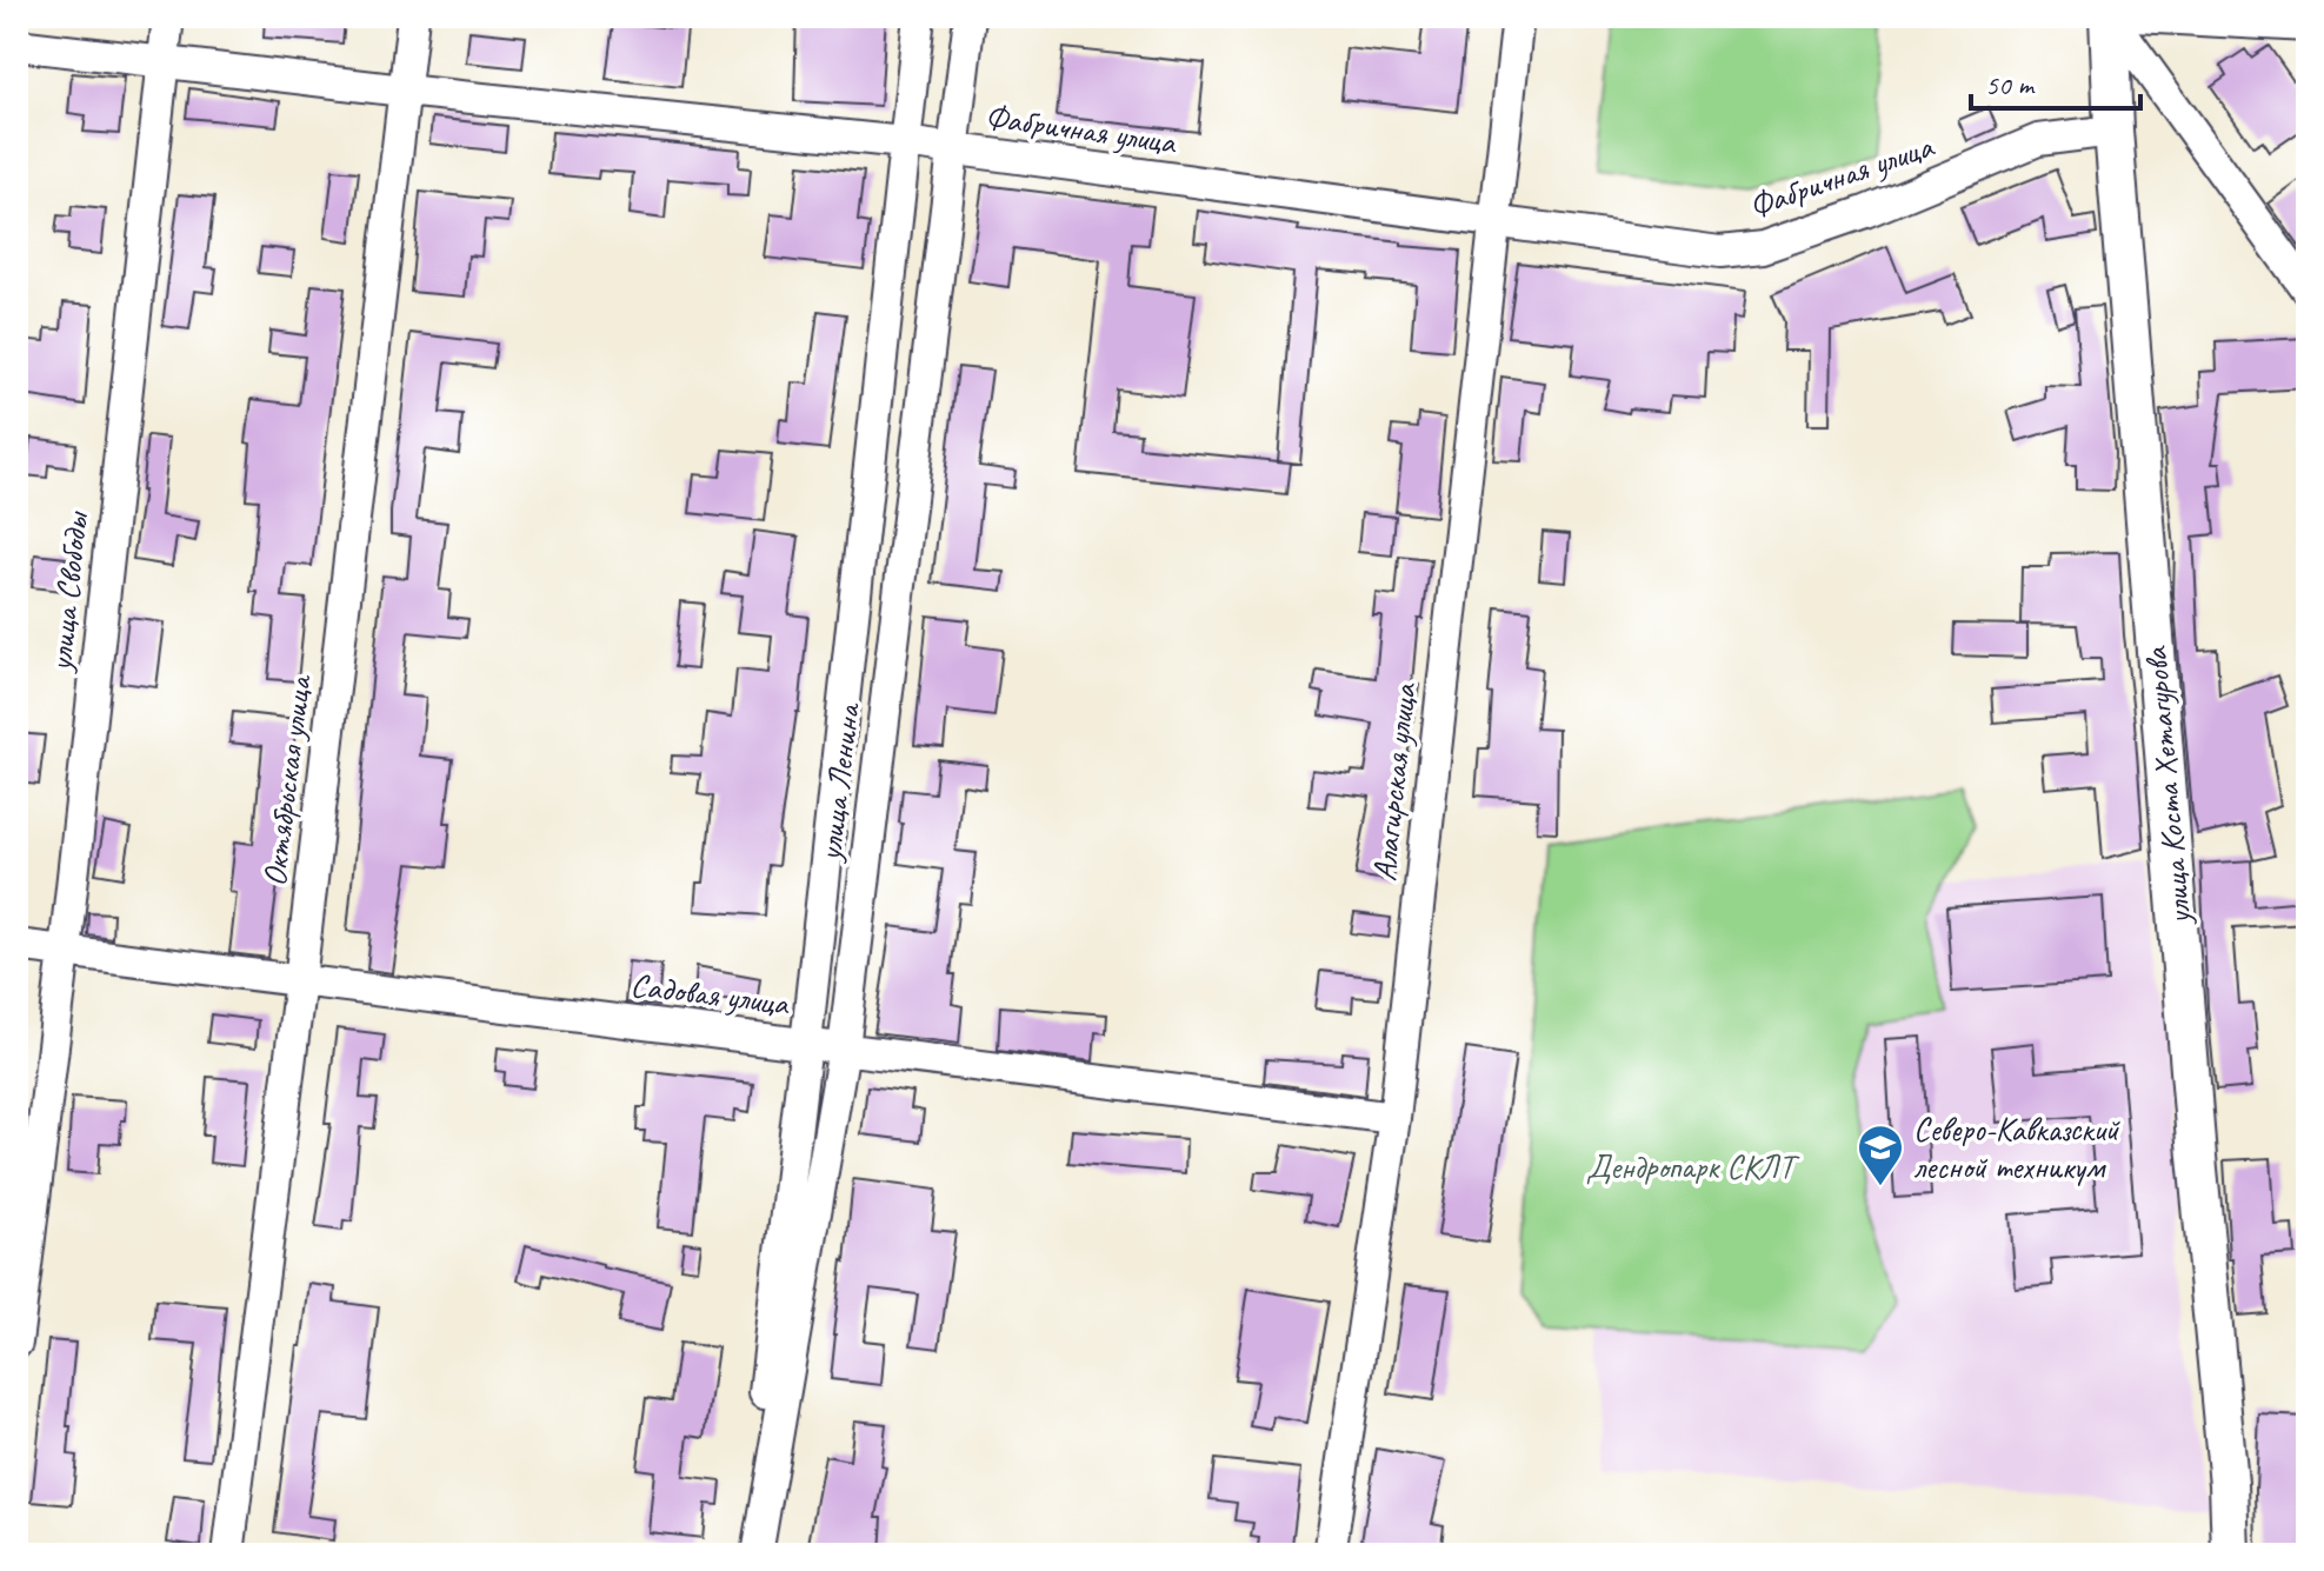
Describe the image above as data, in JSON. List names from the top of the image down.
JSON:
{
  "streets": {
    "main road": ["улица Коста Хетагурова"],
    "street": [
      "Фабричная улица",
      "улица Свободы",
      "Октябрьская улица",
      "улица Ленина",
      "Алагирская улица",
      "Садовая улица"
    ]
  },
  "crossings": [
    ["Фабричная улица", "улица Свободы"],
    ["Фабричная улица", "Октябрьская улица"],
    ["Фабричная улица", "улица Ленина"],
    ["Фабричная улица", "Алагирская улица"],
    ["Фабричная улица", "улица Коста Хетагурова"],
    ["улица Свободы", "Садовая улица"],
    ["Октябрьская улица", "Садовая улица"],
    ["улица Ленина", "Садовая улица"],
    ["Алагирская улица", "Садовая улица"]
  ],
  "parks": ["Дендропарк СКЛТ"],
  "places": {
    "school or university": ["Северо-Кавказский лесной техникум"]
  },
  "scale_bar": "50 m"
}
